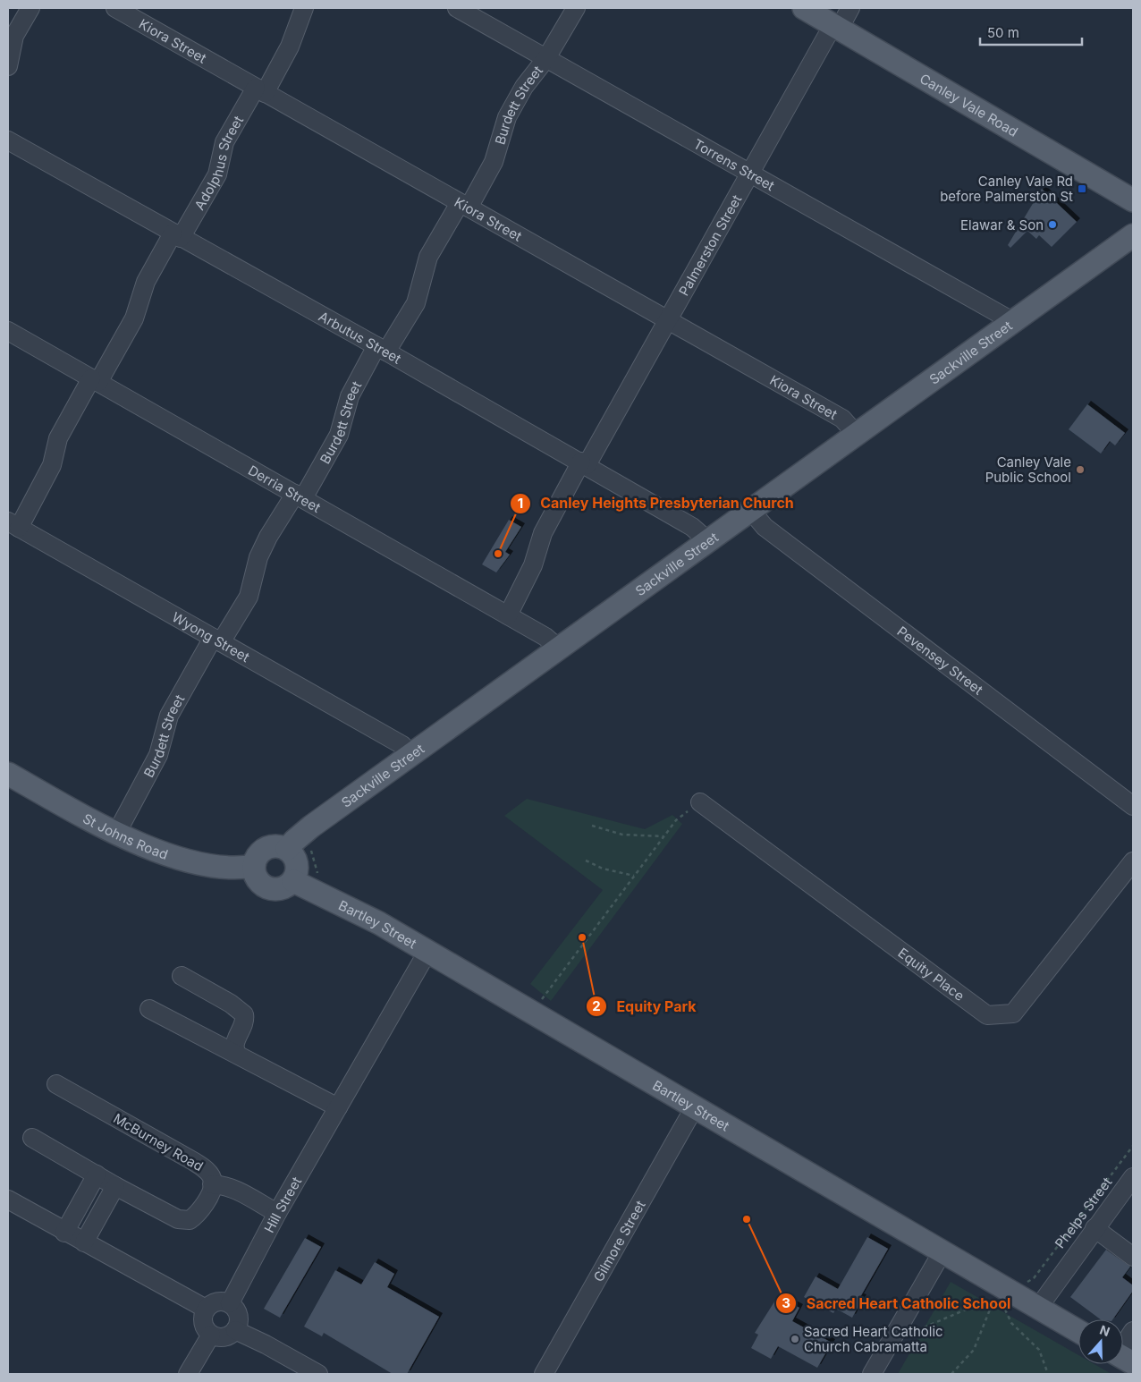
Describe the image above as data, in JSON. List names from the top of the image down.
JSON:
{
  "streets": {
    "main road": [
      "Canley Vale Road",
      "Sackville Street",
      "St Johns Road",
      "Bartley Street"
    ],
    "street": [
      "Kiora Street",
      "Burdett Street",
      "Adolphus Street",
      "Torrens Street",
      "Palmerston Street",
      "Arbutus Street",
      "Derria Street",
      "Wyong Street",
      "Pevensey Street",
      "Equity Place",
      "McBurney Road",
      "Hill Street",
      "Phelps Street",
      "Gilmore Street"
    ]
  },
  "crossings": [
    ["Kiora Street", "Burdett Street"],
    ["Kiora Street", "Adolphus Street"],
    ["Kiora Street", "Palmerston Street"],
    ["Kiora Street", "Sackville Street"],
    ["Canley Vale Road", "Palmerston Street"],
    ["Burdett Street", "Torrens Street"],
    ["Burdett Street", "Arbutus Street"],
    ["Burdett Street", "Derria Street"],
    ["Burdett Street", "Wyong Street"],
    ["Burdett Street", "St Johns Road"],
    ["Adolphus Street", "Arbutus Street"],
    ["Adolphus Street", "Derria Street"],
    ["Adolphus Street", "Wyong Street"],
    ["Torrens Street", "Palmerston Street"],
    ["Torrens Street", "Sackville Street"],
    ["Palmerston Street", "Arbutus Street"],
    ["Palmerston Street", "Derria Street"],
    ["Arbutus Street", "Sackville Street"],
    ["Sackville Street", "Derria Street"],
    ["Sackville Street", "Wyong Street"],
    ["Sackville Street", "Pevensey Street"],
    ["Sackville Street", "St Johns Road"],
    ["Sackville Street", "Bartley Street"],
    ["St Johns Road", "Bartley Street"],
    ["Bartley Street", "Hill Street"],
    ["Bartley Street", "Phelps Street"],
    ["Bartley Street", "Gilmore Street"]
  ],
  "places": {
    "transit": ["Canley Vale Rd before Palmerston St"],
    "other": [
      "Elawar & Son",
      "Canley Vale Public School",
      "Canley Heights Presbyterian Church",
      "Equity Park",
      "Sacred Heart Catholic School",
      "Sacred Heart Catholic Church Cabramatta"
    ]
  },
  "scale_bar": "50 m",
  "north": "top"
}
